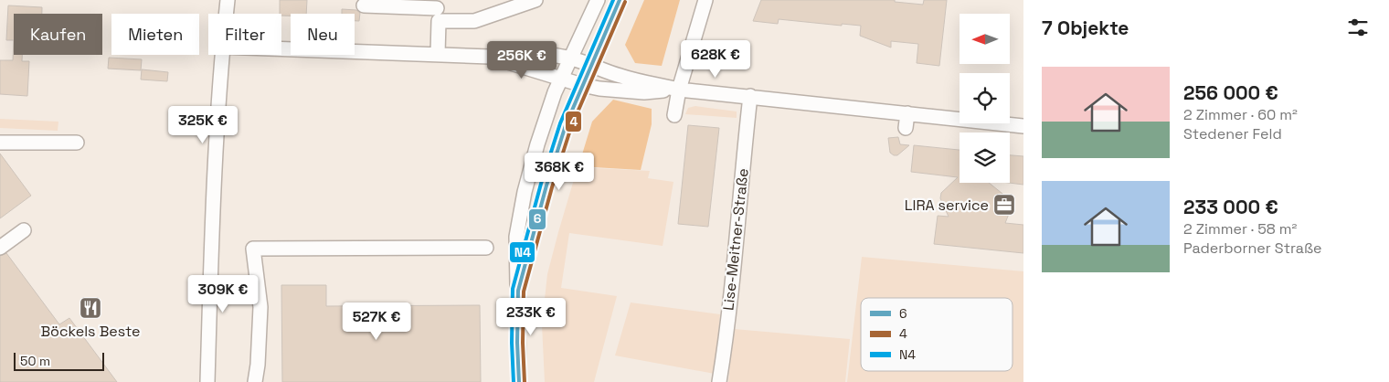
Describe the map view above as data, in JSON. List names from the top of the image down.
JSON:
{
  "streets": {
    "street": ["Lise-Meitner-Straße"]
  },
  "places": {
    "office": ["LIRA service"],
    "restaurant": ["Böckels Beste"]
  },
  "lines": ["transit line 6", "transit line N4", "transit line 4"],
  "legend": ["6", "4", "N4"],
  "scale_bar": "50 m",
  "north": "left",
  "page": {
    "heading": "7 Objekte",
    "chip": [
      "Kaufen",
      "Mieten",
      "Filter",
      "Neu"
    ],
    "price": [
      "628K €",
      "256K €",
      "325K €",
      "368K €",
      "309K €",
      "233K €",
      "527K €"
    ],
    "list": [
      {
        "name": "256 000 €",
        "note": "2 Zimmer · 60 m² · Stedener Feld"
      },
      {
        "name": "233 000 €",
        "note": "2 Zimmer · 58 m² · Paderborner Straße"
      }
    ],
    "scale": "50 m"
  }
}
